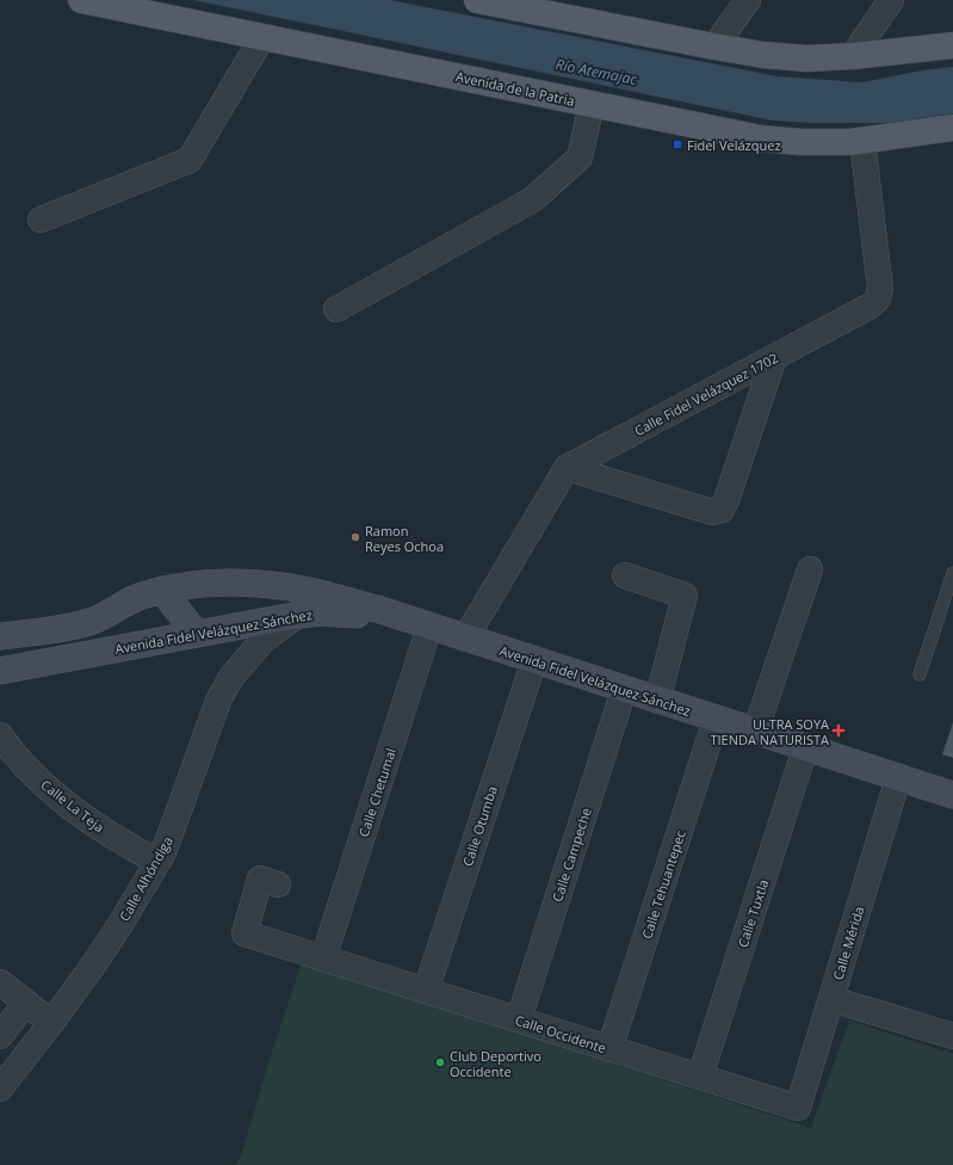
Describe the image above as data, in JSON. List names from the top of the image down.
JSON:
{
  "streets": {
    "main road": ["Avenida de la Patria", "Avenida Fidel Velázquez Sánchez"],
    "street": [
      "Calle Fidel Velázquez 1702",
      "Calle Chetumal",
      "Calle La Teja",
      "Calle Otumba",
      "Calle Campeche",
      "Calle Alhóndiga",
      "Calle Tehuantepec",
      "Calle Tuxtla",
      "Calle Mérida",
      "Calle Occidente"
    ]
  },
  "crossings": [
    ["Avenida de la Patria", "Calle Fidel Velázquez 1702"],
    ["Avenida Fidel Velázquez Sánchez", "Calle Chetumal"],
    ["Avenida Fidel Velázquez Sánchez", "Calle Otumba"],
    ["Avenida Fidel Velázquez Sánchez", "Calle Campeche"],
    ["Avenida Fidel Velázquez Sánchez", "Calle Alhóndiga"],
    ["Avenida Fidel Velázquez Sánchez", "Calle Tehuantepec"],
    ["Avenida Fidel Velázquez Sánchez", "Calle Tuxtla"],
    ["Avenida Fidel Velázquez Sánchez", "Calle Mérida"],
    ["Calle Chetumal", "Calle Occidente"],
    ["Calle La Teja", "Calle Alhóndiga"],
    ["Calle Otumba", "Calle Occidente"],
    ["Calle Campeche", "Calle Occidente"],
    ["Calle Tehuantepec", "Calle Occidente"],
    ["Calle Tuxtla", "Calle Occidente"],
    ["Calle Mérida", "Calle Occidente"]
  ],
  "water": ["Río Atemajac"],
  "places": {
    "transit": ["Fidel Velázquez"],
    "other": ["Ramon Reyes Ochoa", "Club Deportivo Occidente"],
    "health": ["ULTRA SOYA TIENDA NATURISTA"]
  }
}
